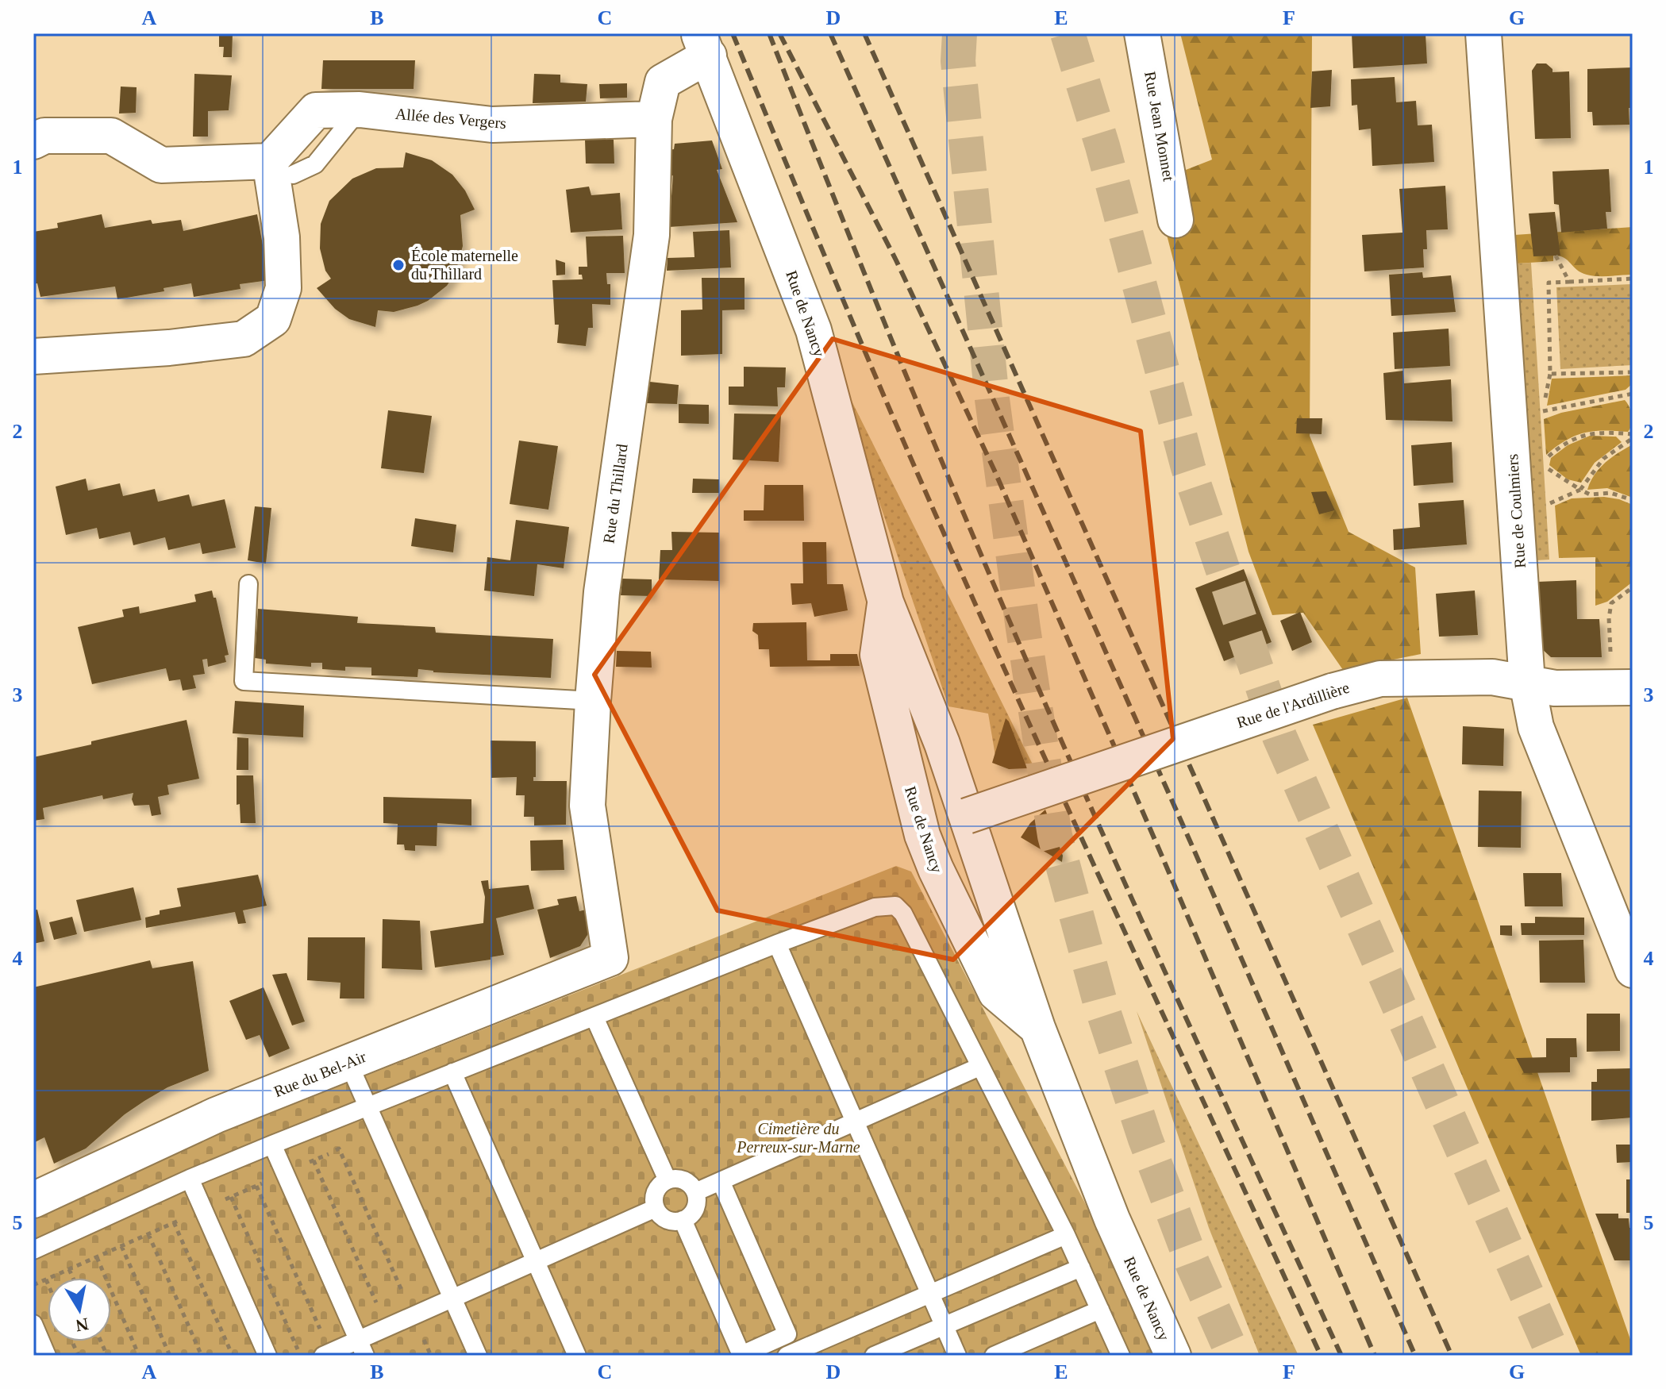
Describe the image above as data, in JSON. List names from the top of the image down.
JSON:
{
  "streets": {
    "street": [
      "Allée des Vergers",
      "Rue Jean Monnet",
      "Rue de Nancy",
      "Rue du Thillard",
      "Rue de Coulmiers",
      "Rue de l'Ardillière",
      "Rue du Bel-Air"
    ]
  },
  "crossings": [
    ["Allée des Vergers", "Rue du Thillard"],
    ["Rue de Nancy", "Rue du Thillard"],
    ["Rue de Nancy", "Rue de l'Ardillière"],
    ["Rue du Thillard", "Rue du Bel-Air"],
    ["Rue de Coulmiers", "Rue de l'Ardillière"]
  ],
  "parks": ["Cimetière du Perreux-sur-Marne"],
  "places": ["École maternelle du Thillard"],
  "north": "bottom",
  "grid": {
    "columns": [
      "A",
      "B",
      "C",
      "D",
      "E",
      "F",
      "G"
    ],
    "rows": [
      "1",
      "2",
      "3",
      "4",
      "5"
    ]
  }
}
